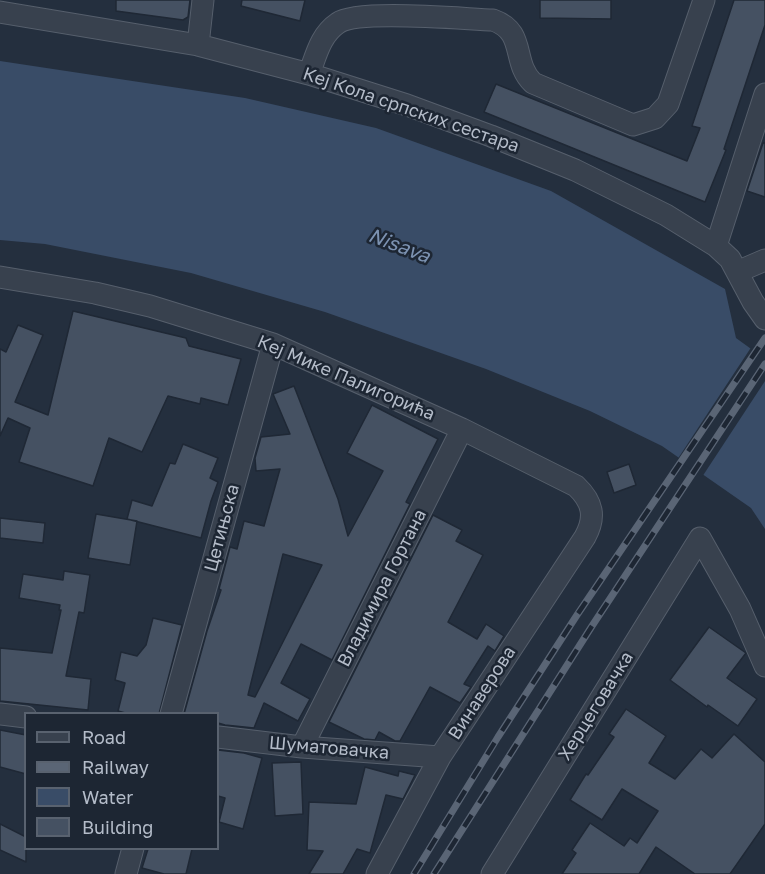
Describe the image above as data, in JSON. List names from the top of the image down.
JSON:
{
  "streets": {
    "street": [
      "Кеј Кола српских сестара",
      "Кеј Мике Палигорића",
      "Цетињска",
      "Владимира Гортана",
      "Винаверова",
      "Херцеговачка",
      "Шуматовачка"
    ]
  },
  "crossings": [
    ["Кеј Мике Палигорића", "Цетињска"],
    ["Кеј Мике Палигорића", "Владимира Гортана"],
    ["Кеј Мике Палигорића", "Винаверова"],
    ["Владимира Гортана", "Шуматовачка"],
    ["Винаверова", "Шуматовачка"]
  ],
  "water": ["Nisava"],
  "legend": [
    "Road",
    "Railway",
    "Water",
    "Building"
  ]
}
